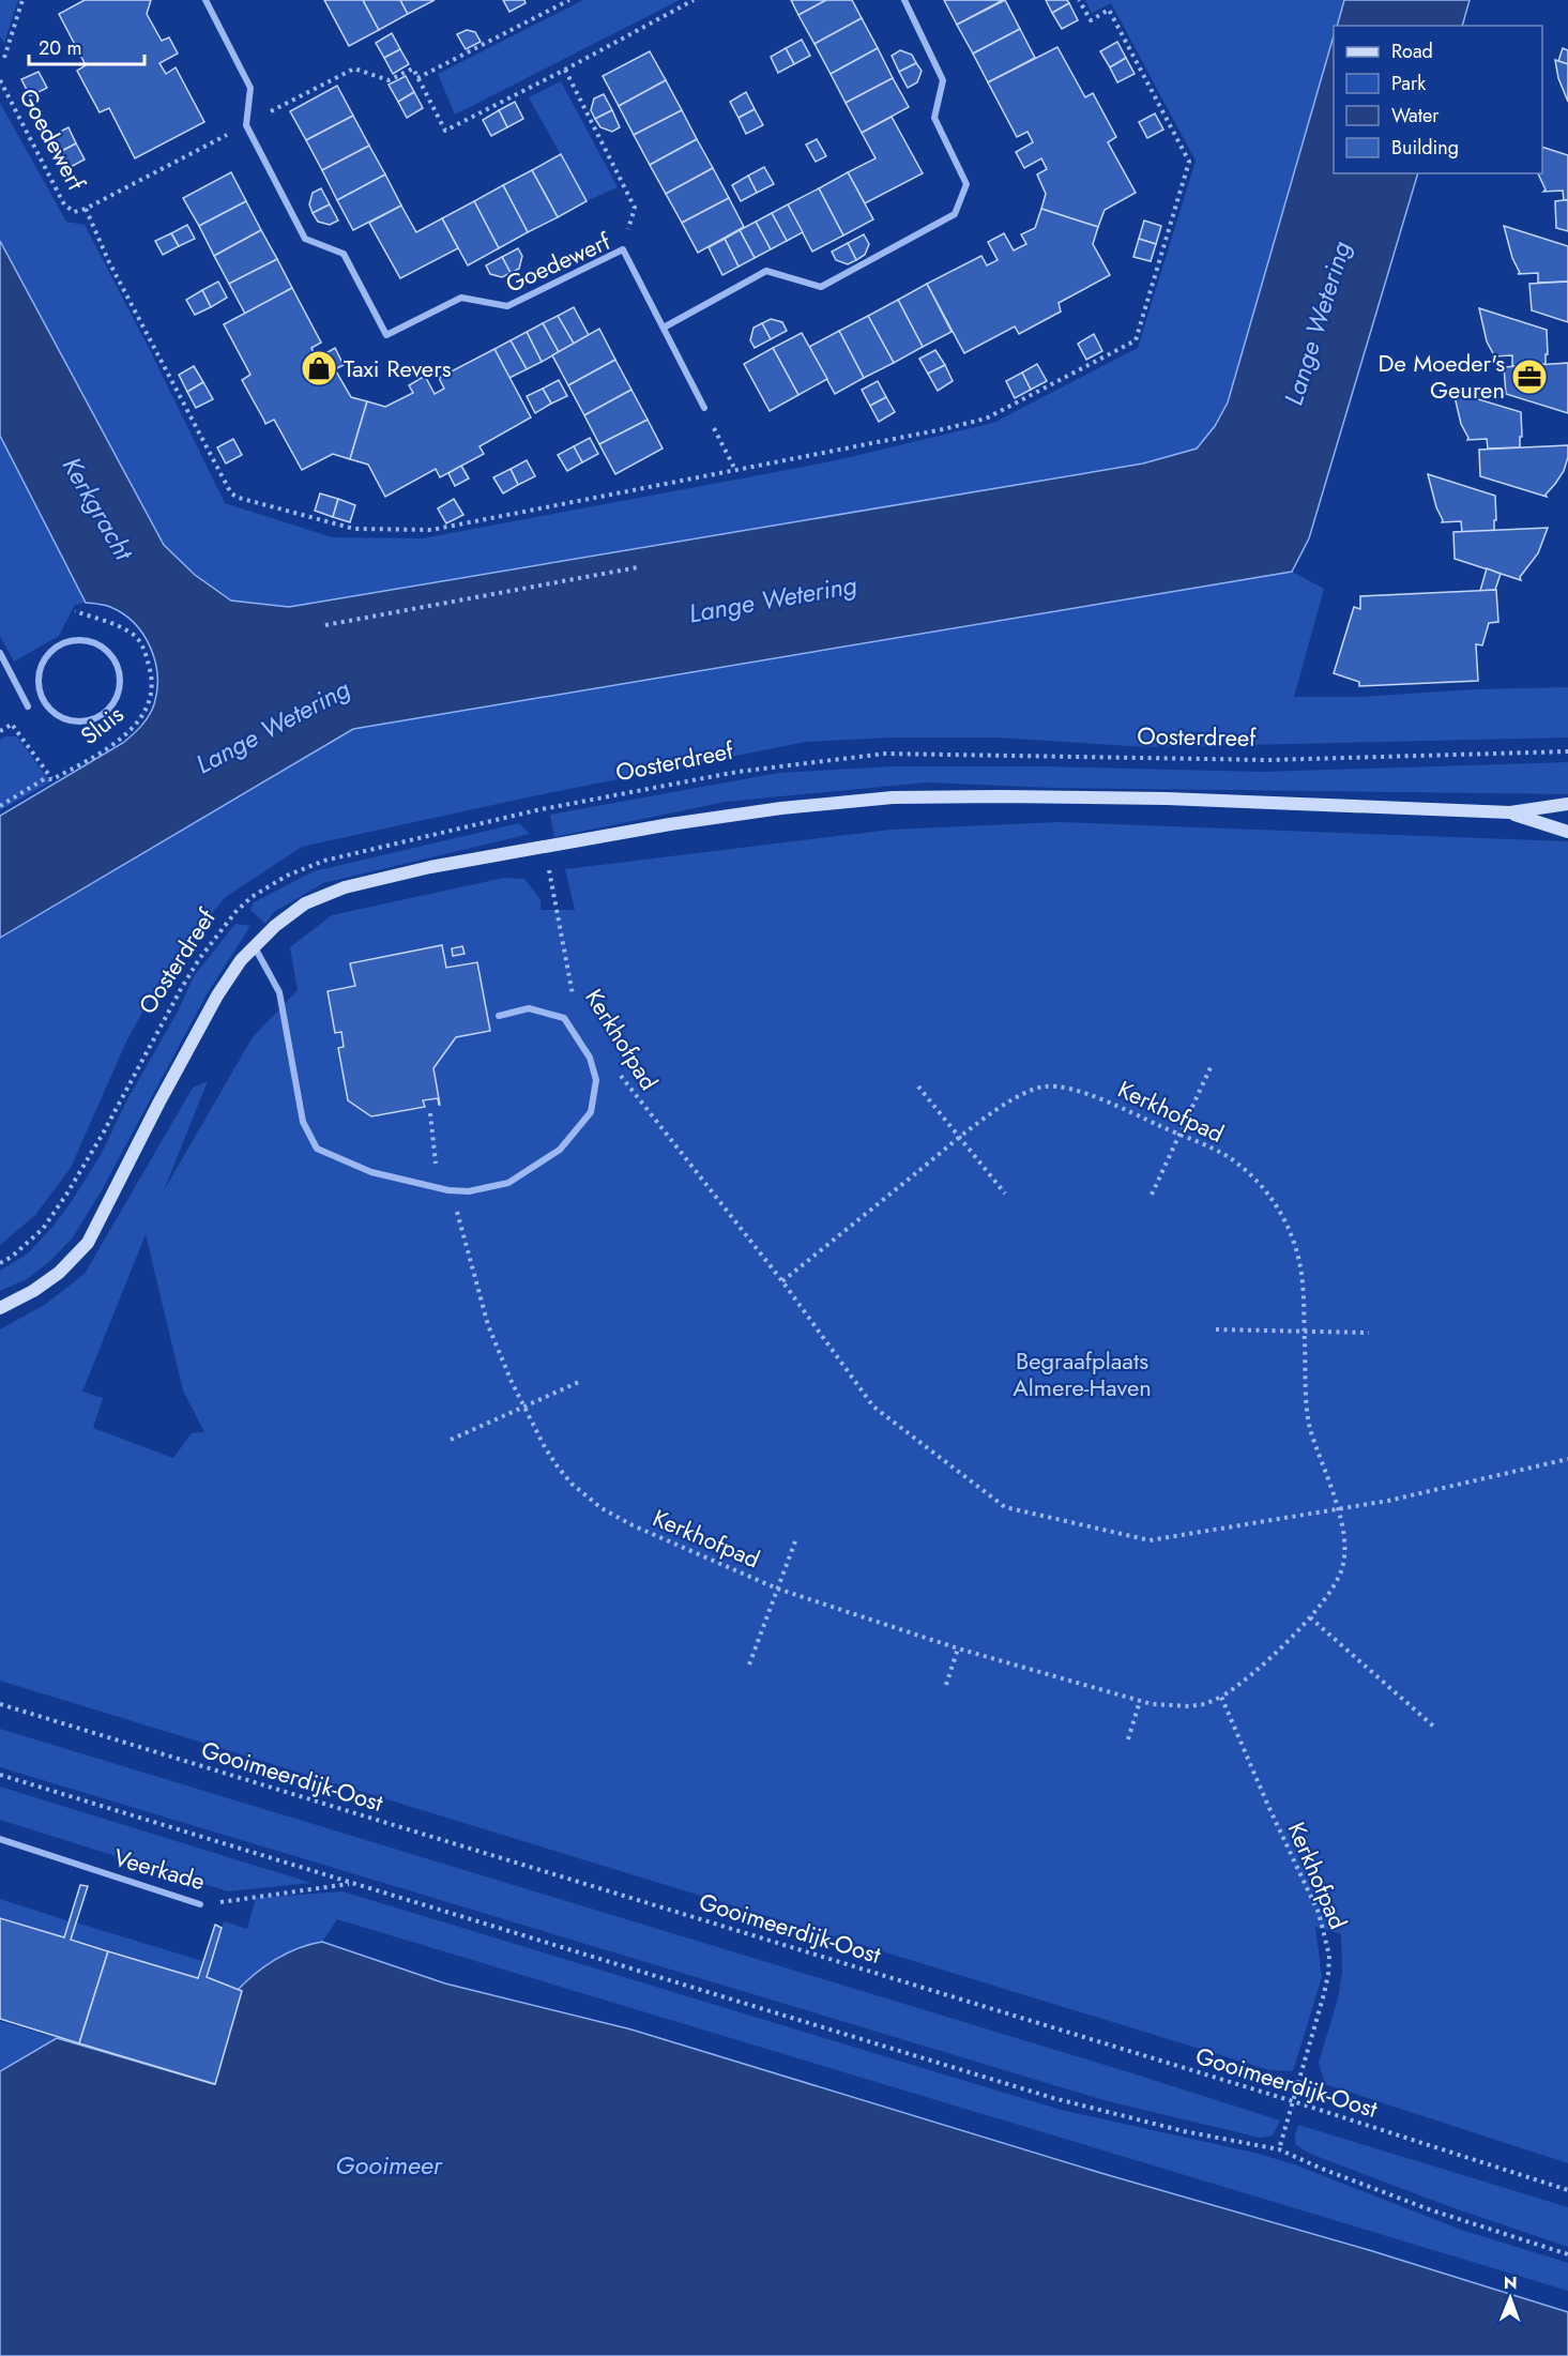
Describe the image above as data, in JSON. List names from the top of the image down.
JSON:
{
  "streets": {
    "street": ["Goedewerf", "Sluis", "Veerkade"],
    "path": ["Oosterdreef", "Kerkhofpad", "Gooimeerdijk-Oost"]
  },
  "crossings": [
    ["Oosterdreef", "Kerkhofpad"],
    ["Kerkhofpad", "Gooimeerdijk-Oost"]
  ],
  "water": ["Lange Wetering", "Kerkgracht", "Gooimeer"],
  "parks": ["Begraafplaats Almere-Haven"],
  "places": {
    "shop": ["Taxi Revers"],
    "office": ["De Moeder's Geuren"]
  },
  "legend": [
    "Road",
    "Park",
    "Water",
    "Building"
  ],
  "scale_bar": "20 m",
  "north": "top"
}
